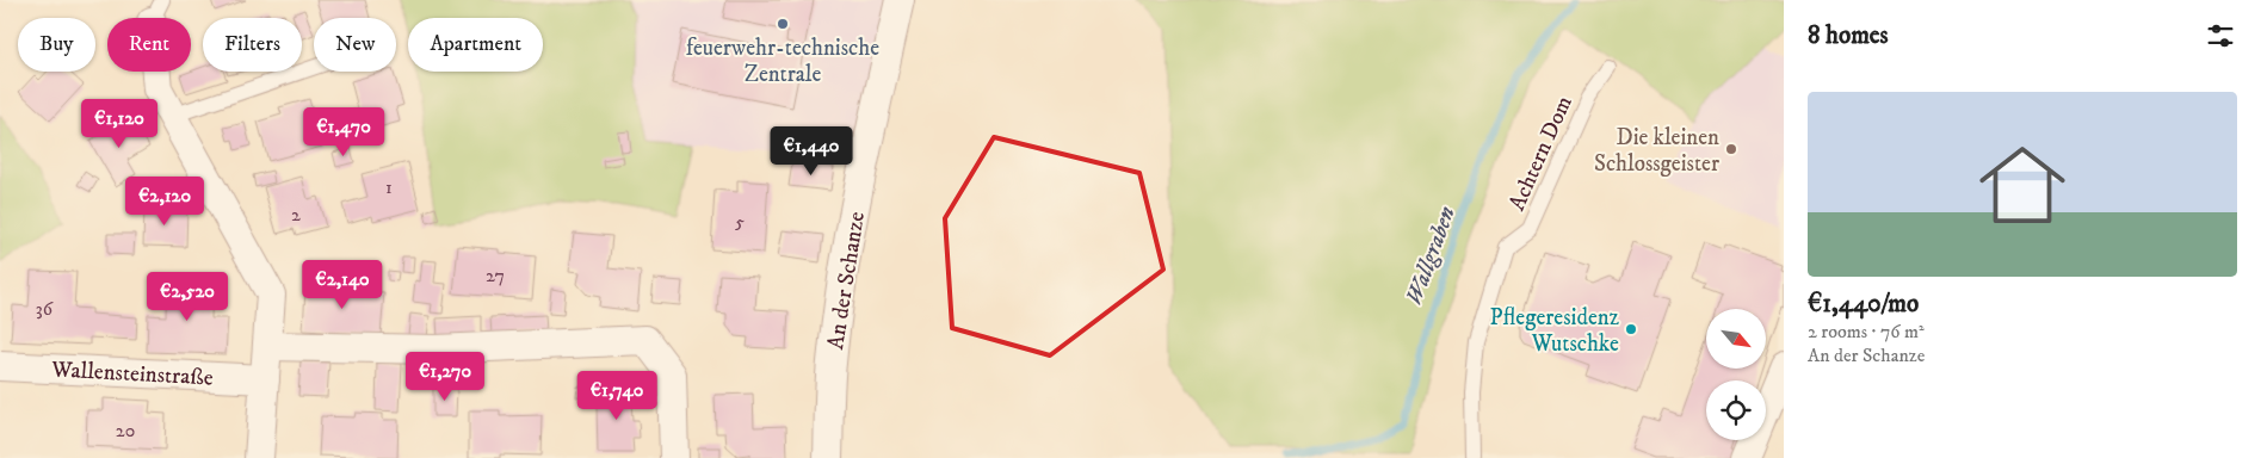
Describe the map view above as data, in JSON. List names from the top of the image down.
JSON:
{
  "streets": {
    "street": ["An der Schanze", "Wallensteinstraße"],
    "lane": ["Achtern Dom"]
  },
  "water": ["Wallgraben"],
  "places": ["feuerwehr-technische Zentrale", "Die kleinen Schlossgeister", "Pflegeresidenz Wutschke"],
  "house_numbers": [
    "1",
    "2",
    "5",
    "27",
    "36",
    "20"
  ],
  "north": "bottom right",
  "page": {
    "heading": "8 homes",
    "chip": [
      "Buy",
      "Rent",
      "Filters",
      "New",
      "Apartment"
    ],
    "list": [
      {
        "name": "€1,440/mo",
        "note": "2 rooms · 76 m² · An der Schanze"
      }
    ],
    "price": [
      "€1,120",
      "€1,470",
      "€1,440",
      "€2,120",
      "€2,140",
      "€2,520",
      "€1,270",
      "€1,740"
    ]
  }
}
